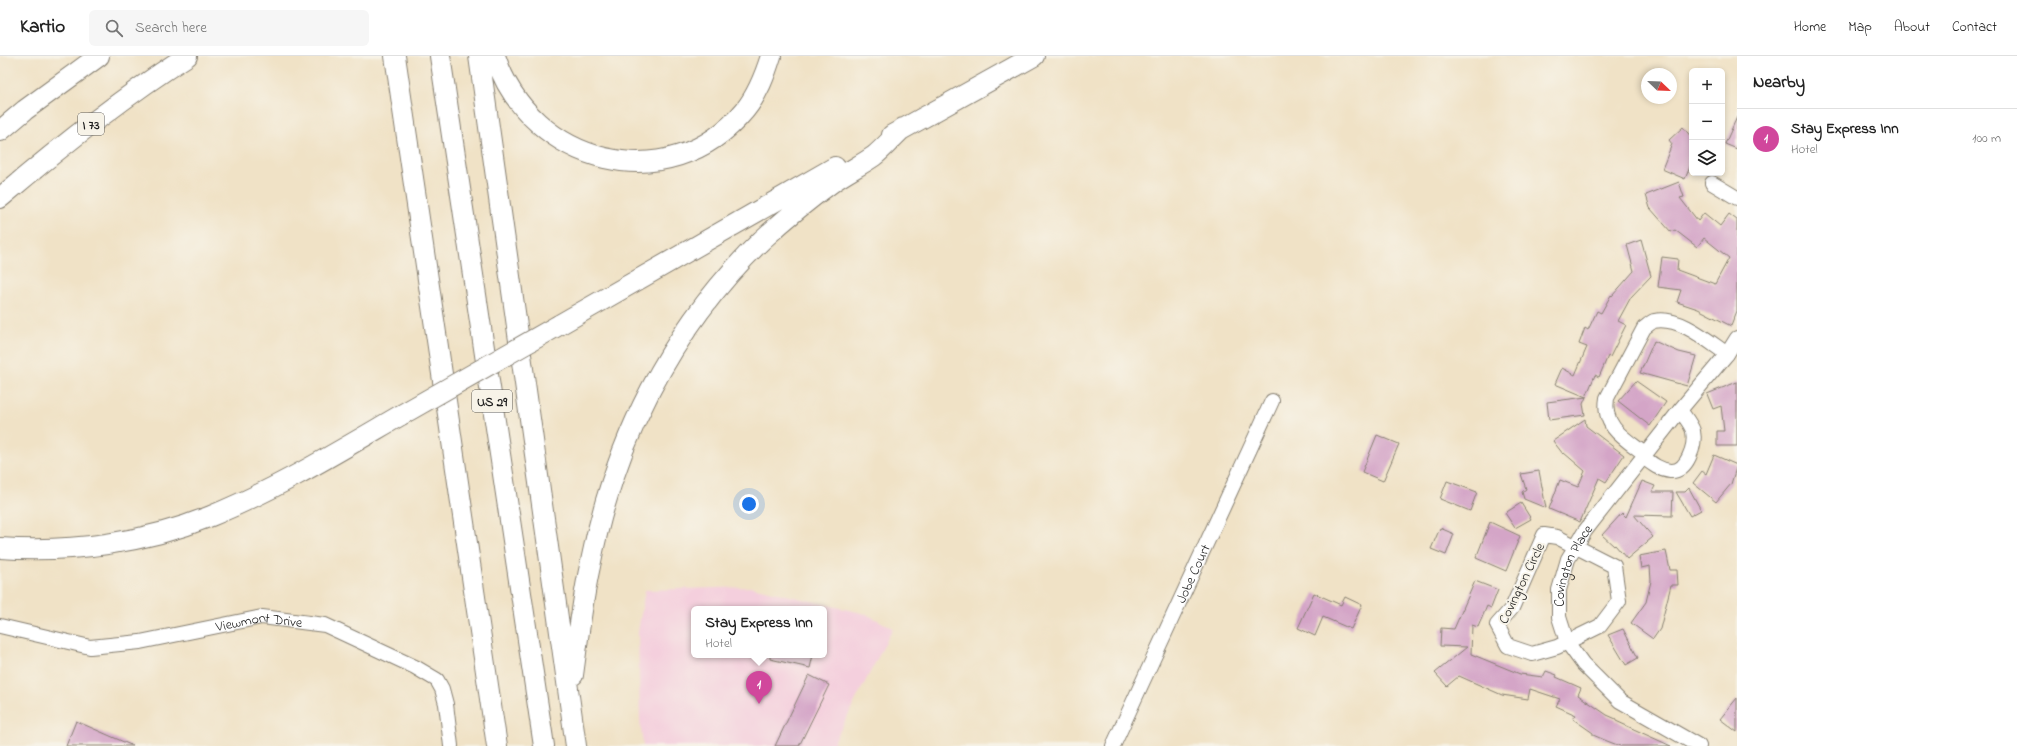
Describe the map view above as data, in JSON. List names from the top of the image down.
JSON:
{
  "streets": {
    "highway": ["I 73", "US 29"],
    "street": [
      "Covington Place",
      "Jobe Court",
      "Covington Circle",
      "Viewmont Drive"
    ]
  },
  "crossings": [
    ["Covington Place", "Covington Circle"]
  ],
  "north": "bottom right",
  "page": {
    "header": "Kartio",
    "search": "Search here",
    "nav": [
      "Home",
      "Map",
      "About",
      "Contact"
    ],
    "heading": "Nearby",
    "map_buttons": ["+", "−"],
    "list": [
      {
        "mark": "1",
        "name": "Stay Express Inn",
        "note": "Hotel",
        "value": "100 m"
      }
    ],
    "popup": ["Stay Express Inn", "Hotel"],
    "pins": "1"
  }
}
